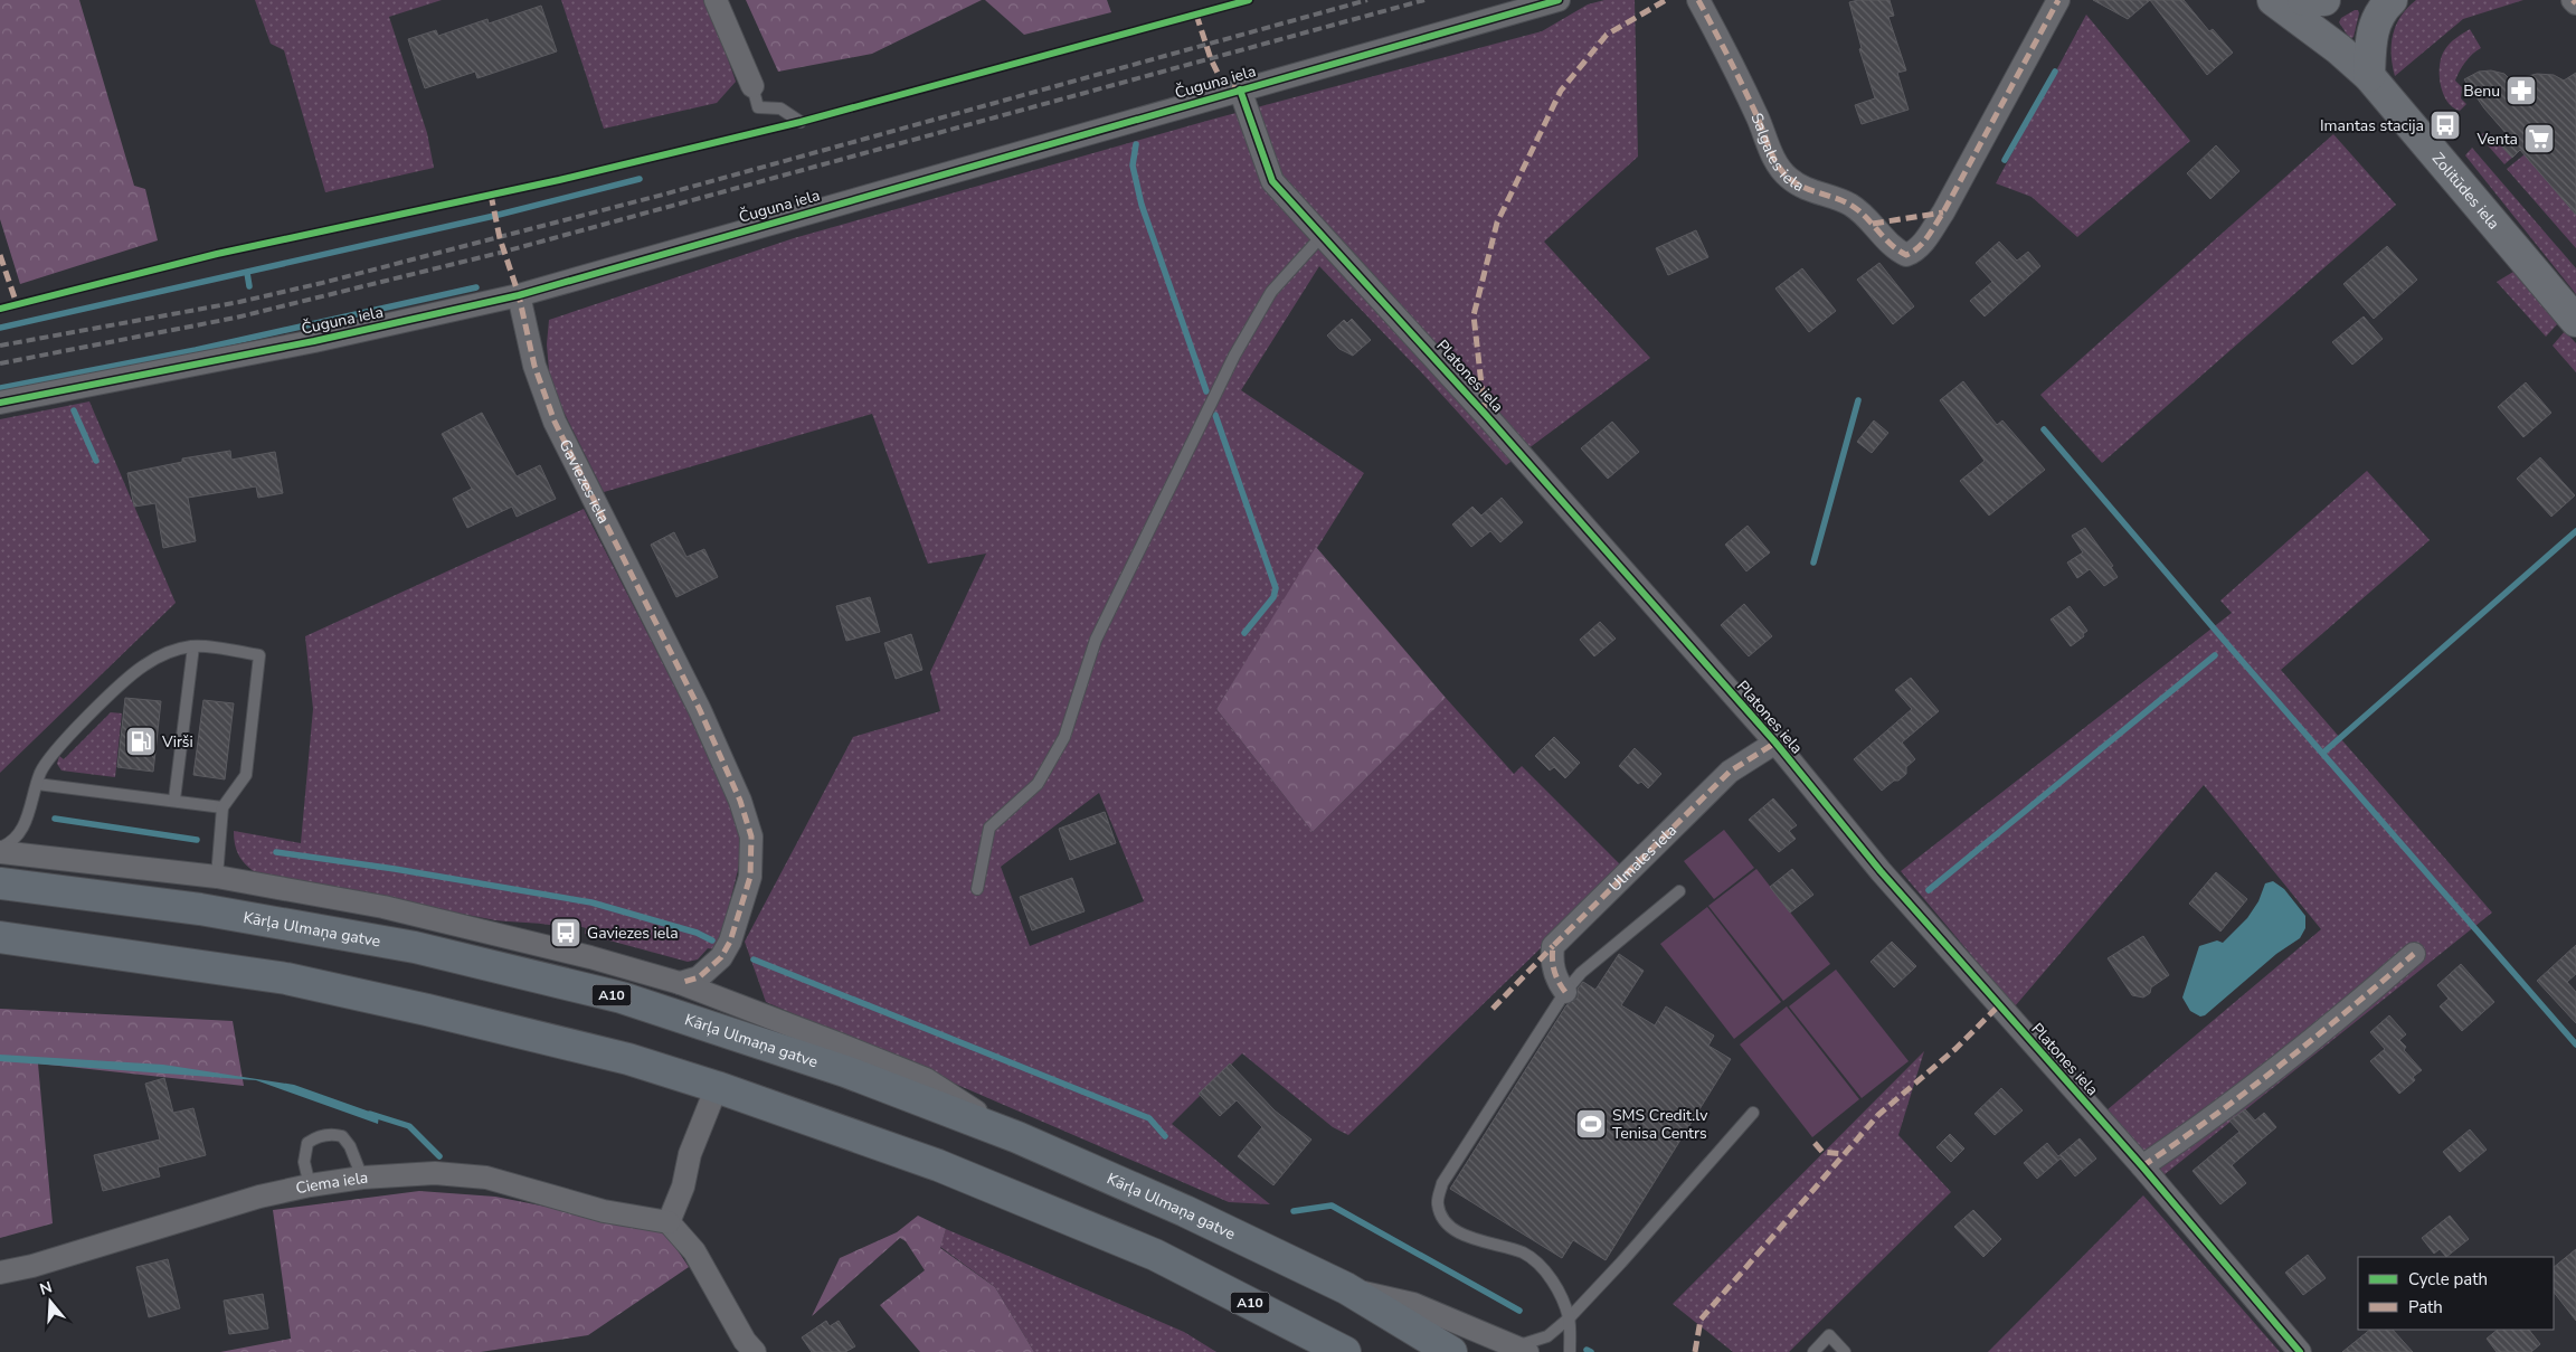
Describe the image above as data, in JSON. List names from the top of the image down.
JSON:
{
  "streets": {
    "highway": ["Kārļa Ulmaņa gatve", "A10"],
    "street": [
      "Čuguna iela",
      "Salgales iela",
      "Zolitūdes iela",
      "Platones iela",
      "Gaviezes iela",
      "Ulmales iela",
      "Ciema iela"
    ]
  },
  "crossings": [
    ["Čuguna iela", "Platones iela"],
    ["Čuguna iela", "Gaviezes iela"],
    ["Platones iela", "Ulmales iela"]
  ],
  "places": {
    "pharmacy": ["Benu"],
    "bus stop": ["Imantas stacija", "Gaviezes iela"],
    "supermarket": ["Venta"],
    "fuel station": ["Virši"],
    "sports": ["SMS Credit.lv Tenisa Centrs"]
  },
  "legend": ["Cycle path", "Path"],
  "north": "top"
}
